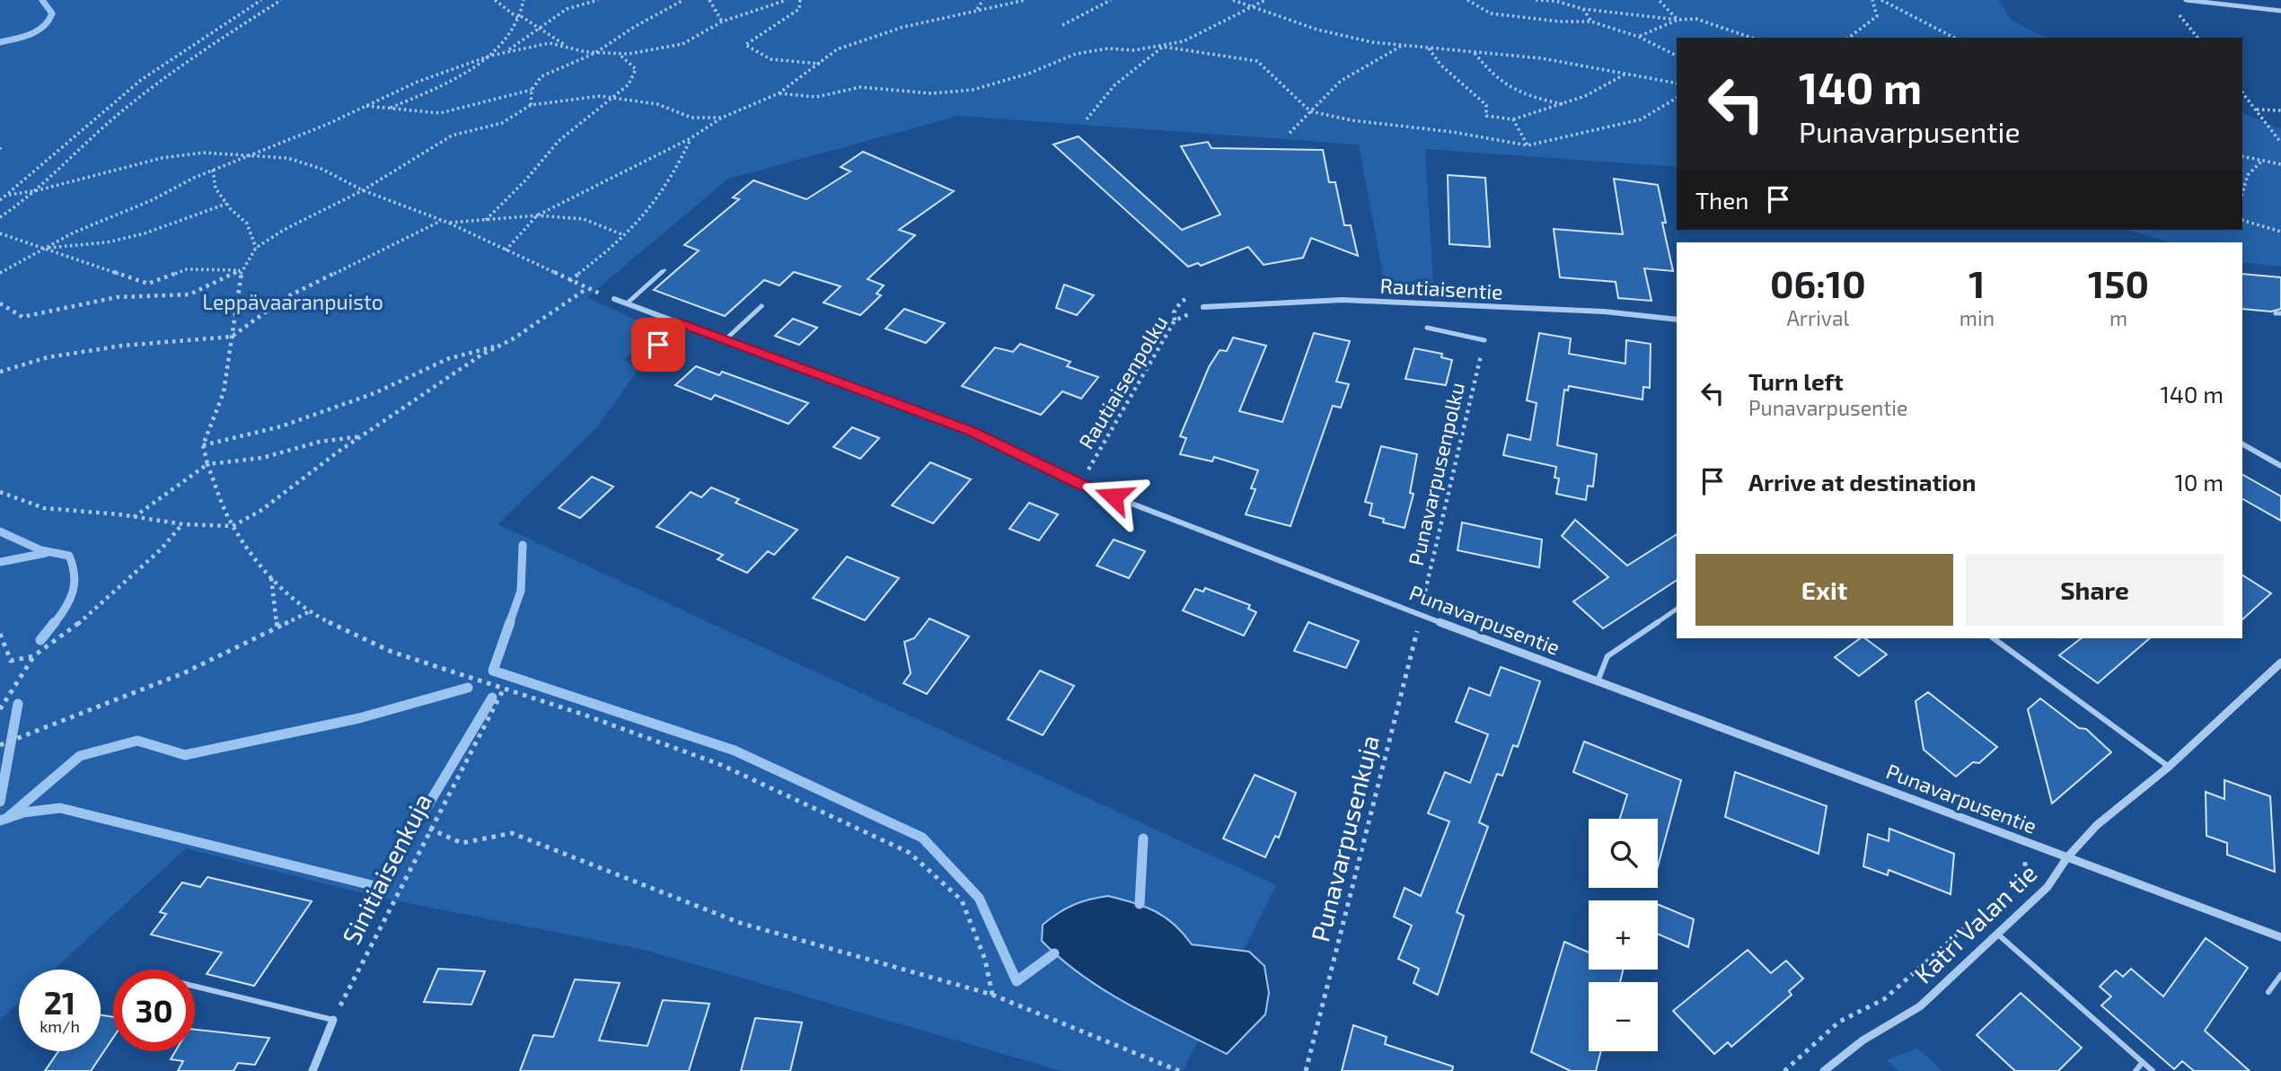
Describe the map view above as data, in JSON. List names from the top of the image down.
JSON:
{
  "streets": {
    "street": ["Rautiaisentie", "Punavarpusentie", "Katri Valan tie"],
    "path": [
      "Rautiaisenpolku",
      "Punavarpusenpolku",
      "Punavarpusenkuja",
      "Sinitiaisenkuja"
    ]
  },
  "crossings": [
    ["Rautiaisentie", "Rautiaisenpolku"],
    ["Rautiaisenpolku", "Punavarpusentie"],
    ["Punavarpusenpolku", "Punavarpusentie"],
    ["Punavarpusenpolku", "Punavarpusenkuja"],
    ["Punavarpusentie", "Punavarpusenkuja"],
    ["Punavarpusentie", "Katri Valan tie"]
  ],
  "parks": ["Leppävaaranpuisto"],
  "page": {
    "turn": ["140 m", "Punavarpusentie"],
    "then": "Then",
    "eta": [
      "06:10",
      "Arrival",
      "1",
      "min",
      "150",
      "m"
    ],
    "list": [
      {
        "name": "Turn left",
        "note": "Punavarpusentie",
        "value": "140 m"
      },
      {
        "name": "Arrive at destination",
        "value": "10 m"
      }
    ],
    "buttons": ["Exit", "Share"],
    "map_buttons": ["+", "−"],
    "speed": "21 km/h",
    "limit": "30"
  }
}
